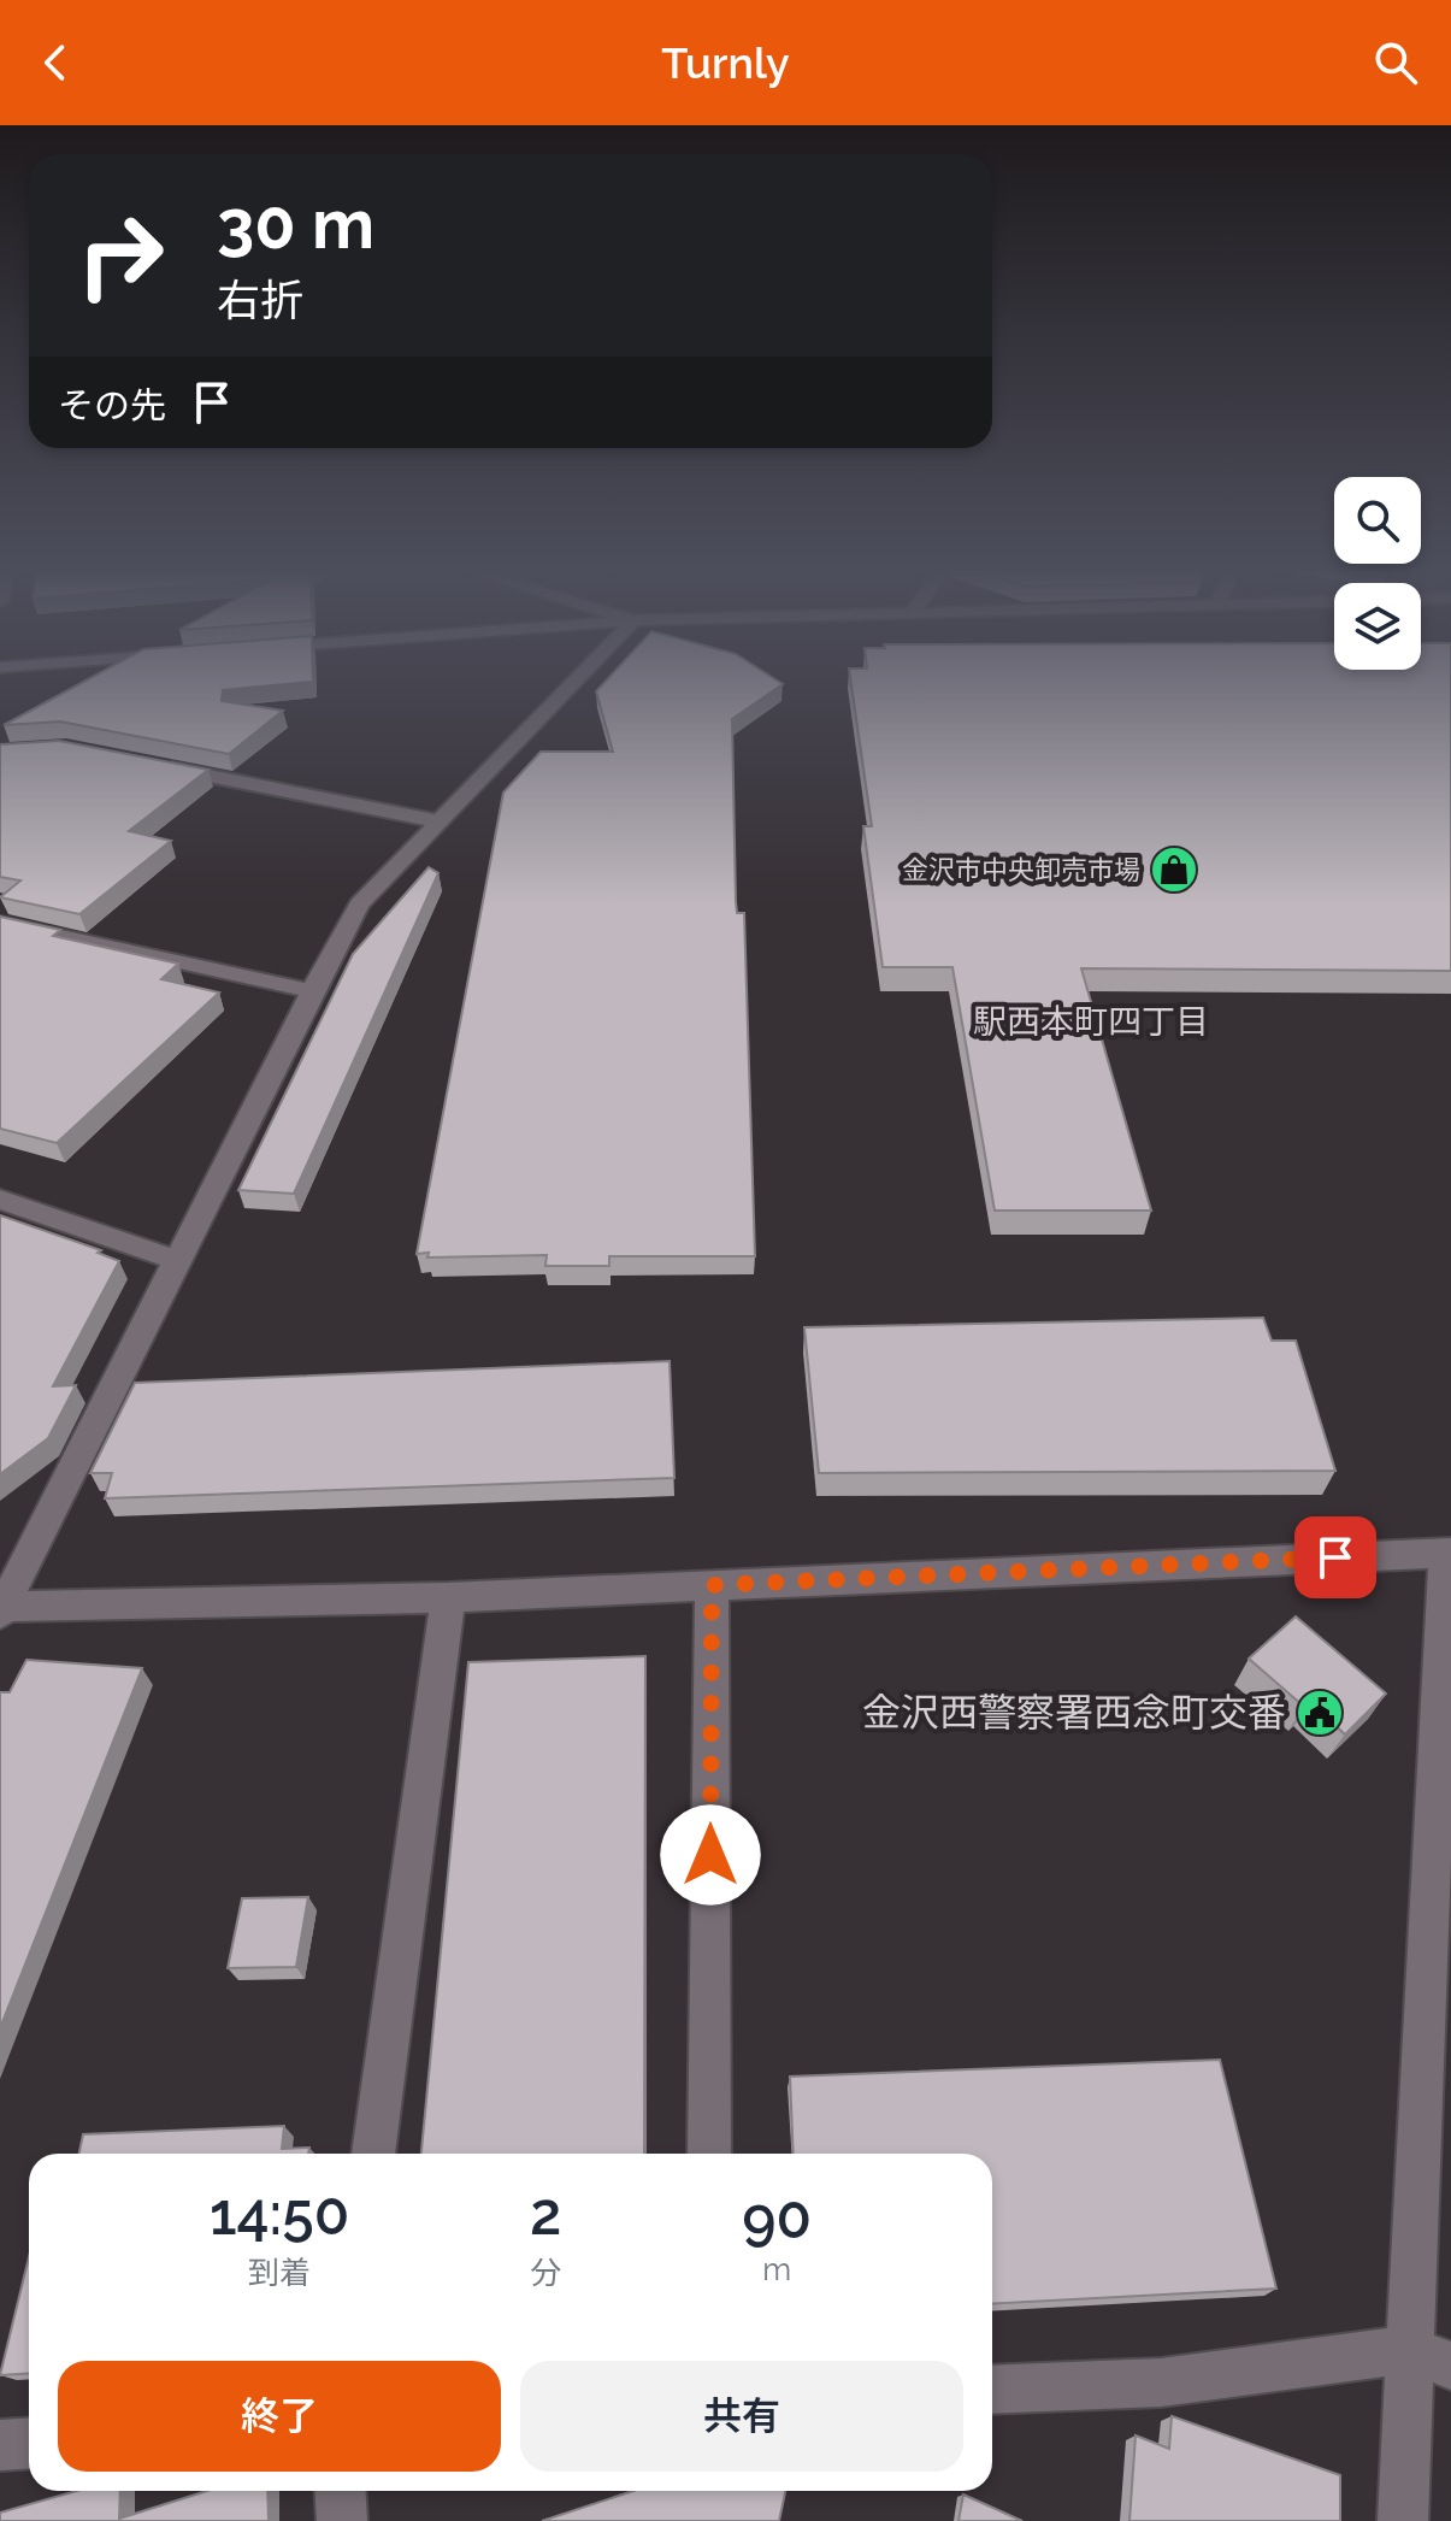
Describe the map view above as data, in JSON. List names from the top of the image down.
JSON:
{
  "districts": ["駅西本町四丁目"],
  "places": {
    "shop": ["金沢市中央卸売市場"],
    "public building": ["金沢西警察署西念町交番"]
  },
  "page": {
    "header": "Turnly",
    "turn": ["30 m", "右折"],
    "then": "その先",
    "eta": [
      "14:50",
      "到着",
      "2",
      "分",
      "90",
      "m"
    ],
    "buttons": ["終了", "共有"]
  }
}
